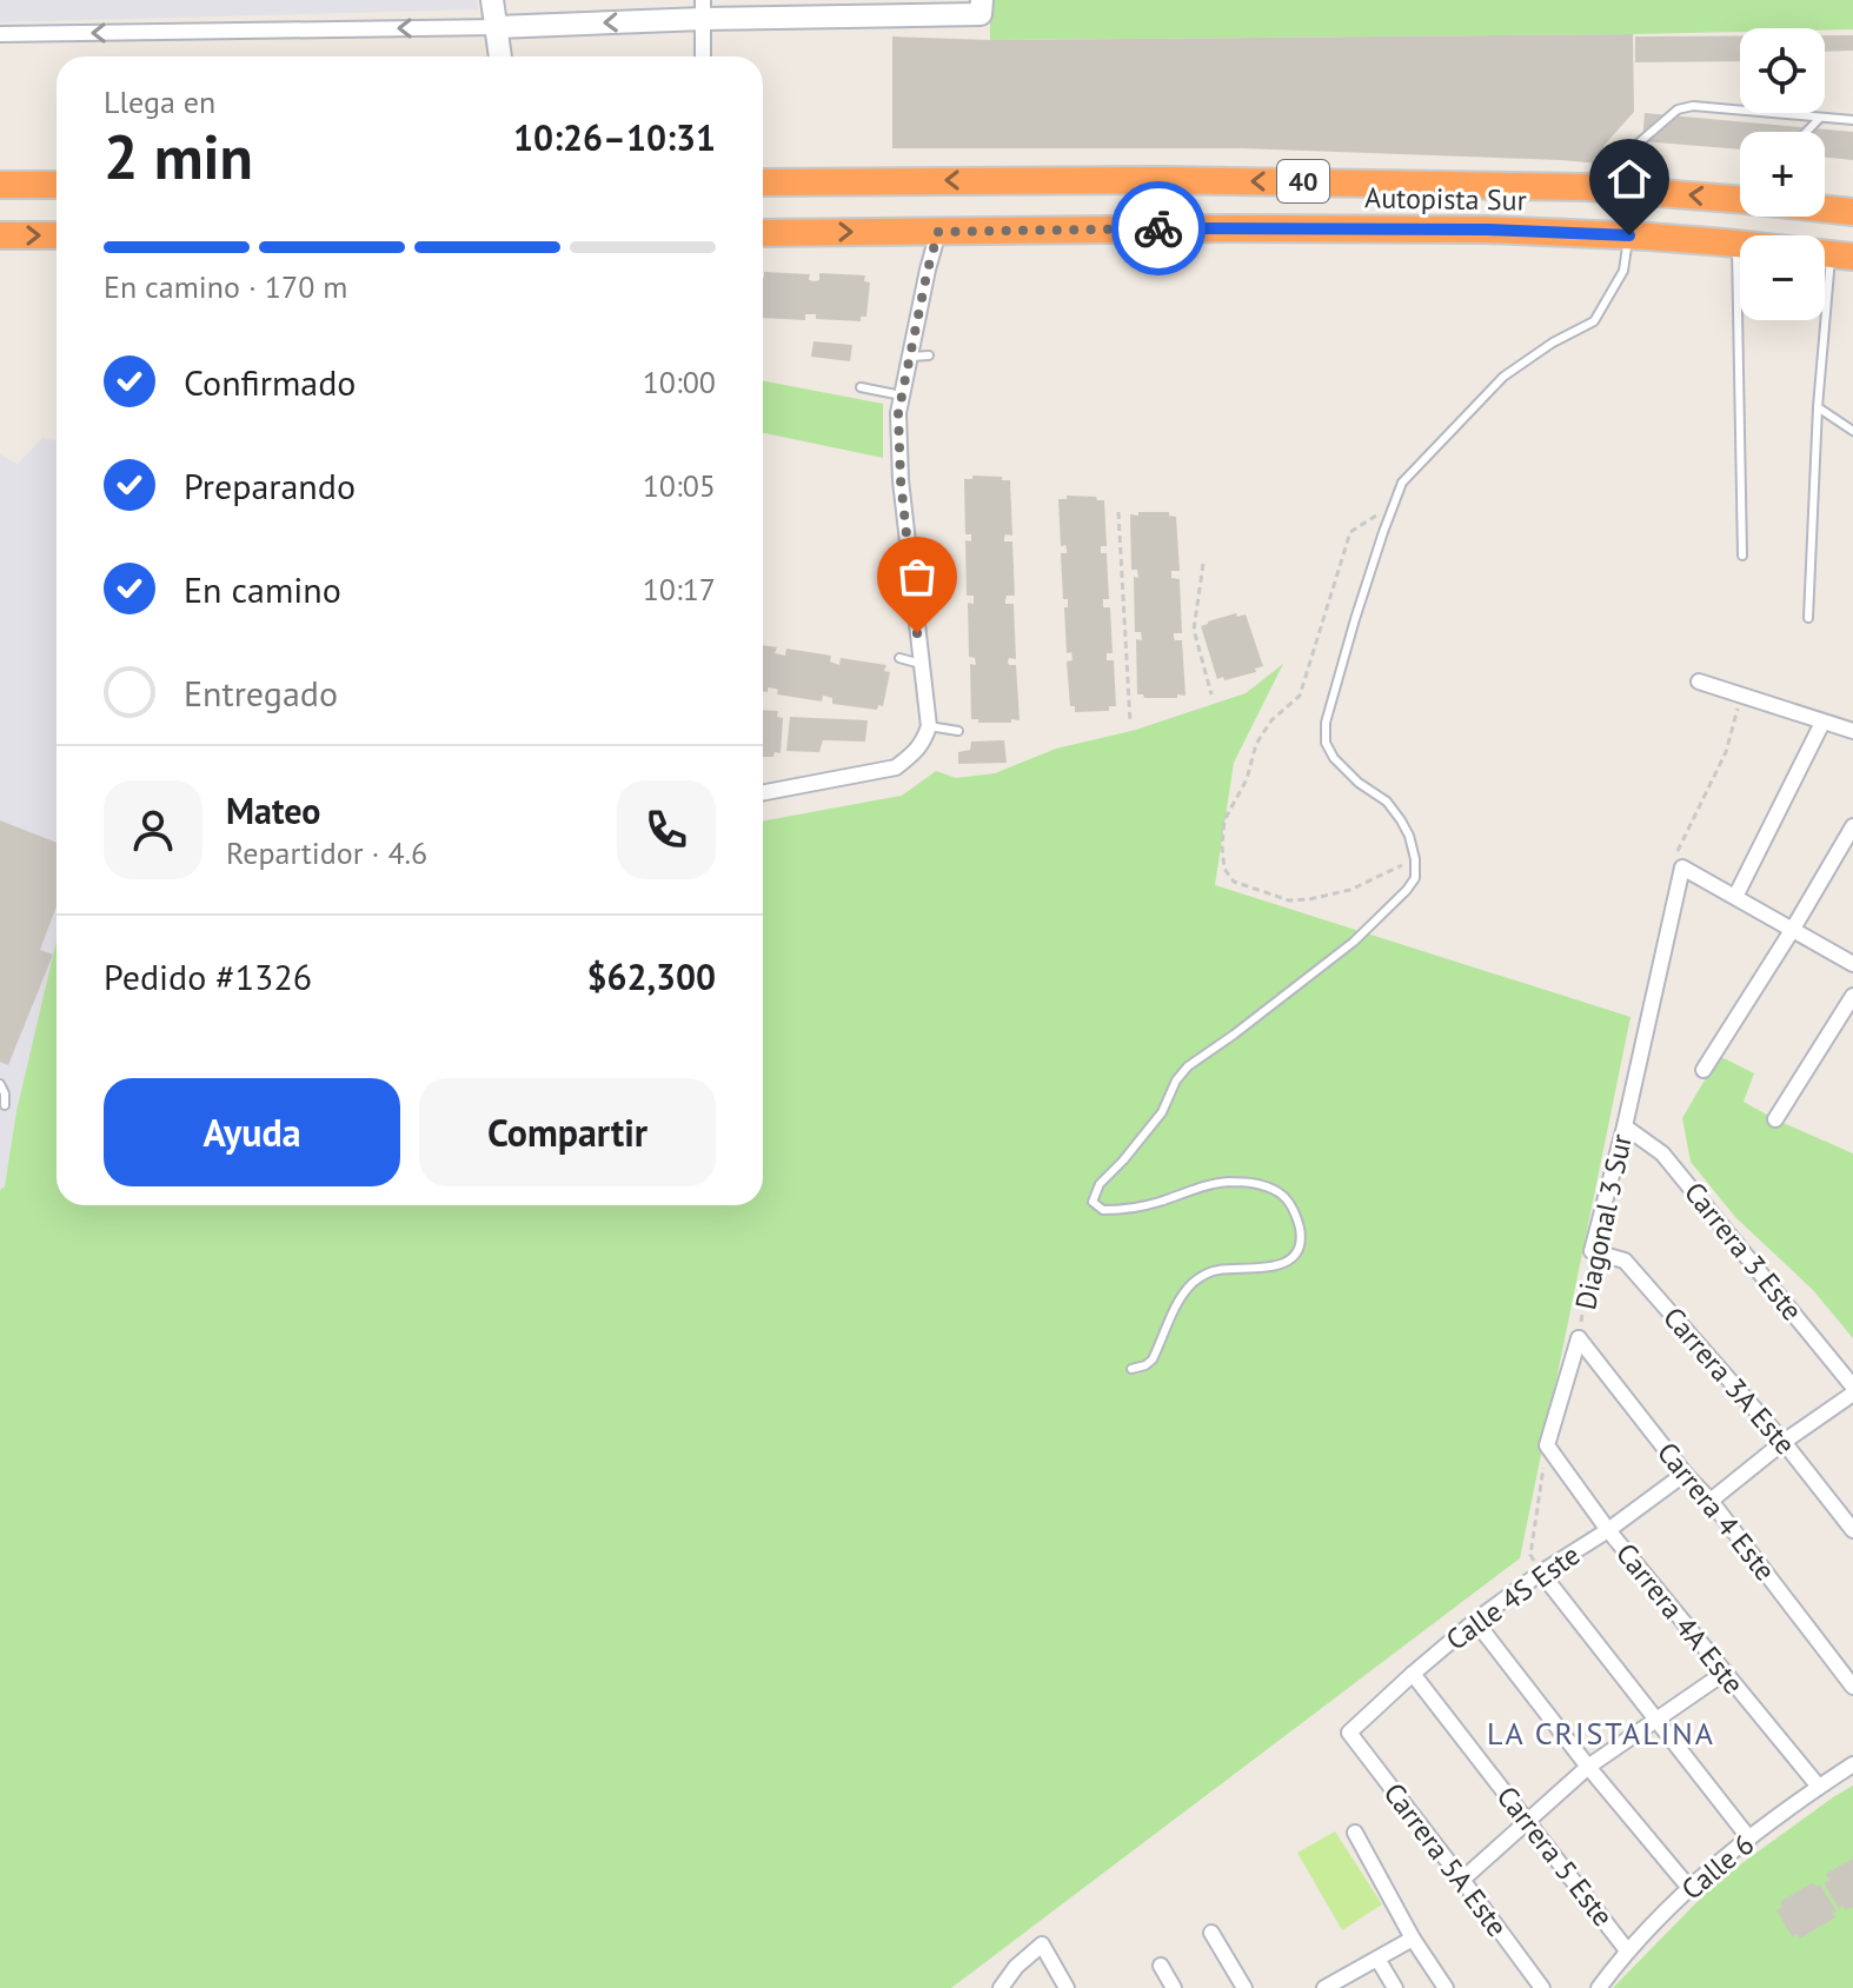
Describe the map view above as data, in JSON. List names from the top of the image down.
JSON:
{
  "streets": {
    "highway": ["40", "Autopista Sur"],
    "street": [
      "Diagonal 3 Sur",
      "Carrera 3 Este",
      "Carrera 3A Este",
      "Carrera 4 Este",
      "Calle 4S Este",
      "Carrera 4A Este",
      "Carrera 5 Este",
      "Carrera 5A Este",
      "Calle 6"
    ]
  },
  "crossings": [
    ["Diagonal 3 Sur", "Carrera 3 Este"],
    ["Diagonal 3 Sur", "Carrera 3A Este"],
    ["Diagonal 3 Sur", "Carrera 4 Este"],
    ["Diagonal 3 Sur", "Carrera 4A Este"],
    ["Carrera 4 Este", "Calle 4S Este"],
    ["Calle 4S Este", "Carrera 4A Este"],
    ["Calle 4S Este", "Carrera 5 Este"],
    ["Calle 4S Este", "Carrera 5A Este"],
    ["Carrera 4A Este", "Calle 6"],
    ["Carrera 5 Este", "Calle 6"]
  ],
  "districts": ["LA CRISTALINA"],
  "page": {
    "map_buttons": ["+", "−"],
    "heading": ["2 min", "Llega en", "10:26–10:31"],
    "panel": [
      "Mateo",
      "Repartidor · 4.6",
      "Pedido #1326",
      "$62,300"
    ],
    "bar": "En camino · 170 m",
    "list": [
      ["Confirmado", "10:00"],
      ["Preparando", "10:05"],
      ["En camino", "10:17"],
      "Entregado"
    ],
    "buttons": ["Ayuda", "Compartir"]
  }
}
